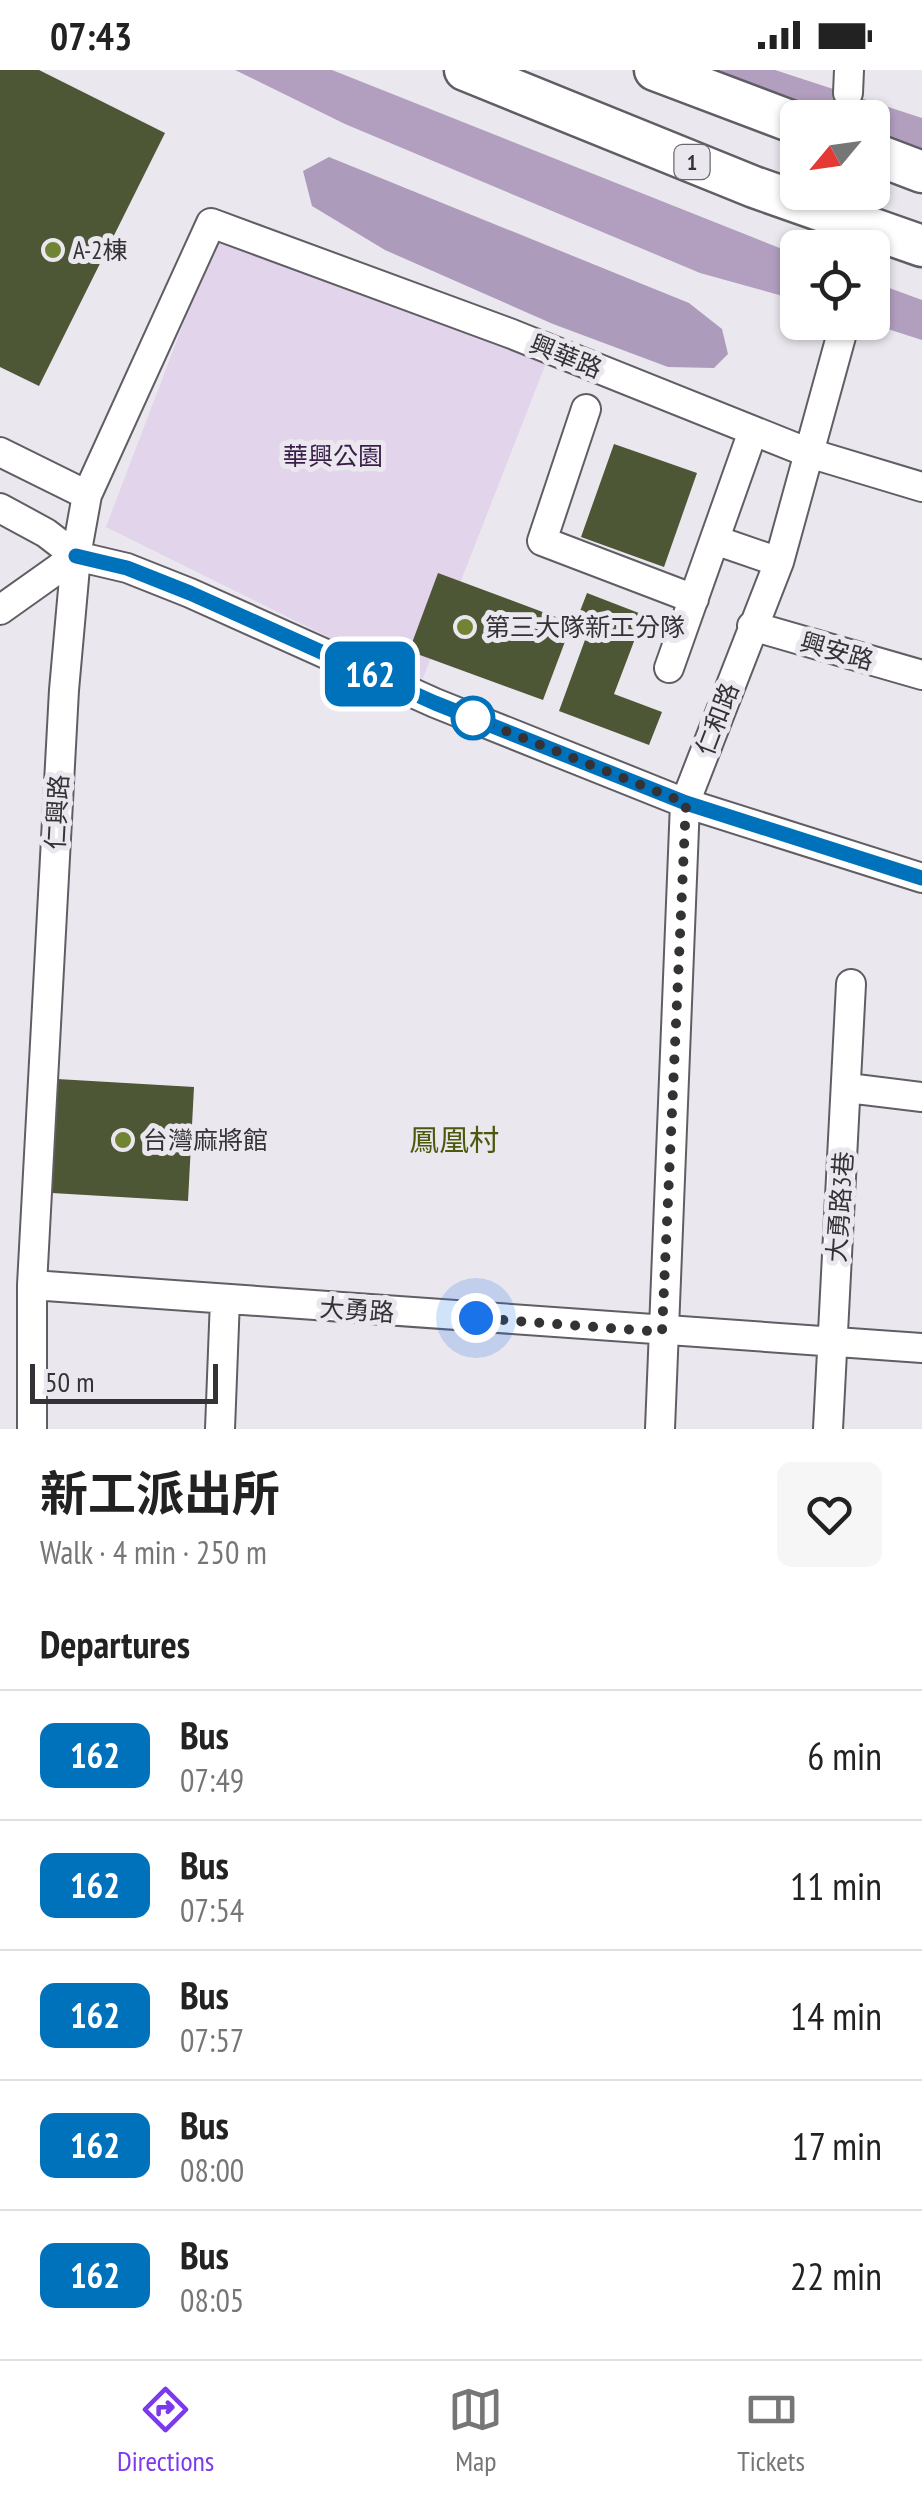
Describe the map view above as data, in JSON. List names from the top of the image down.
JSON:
{
  "streets": {
    "highway": ["1"],
    "street": [
      "興華路",
      "興安路",
      "仁和路",
      "仁興路",
      "大勇路3巷",
      "大勇路"
    ]
  },
  "crossings": [
    ["興華路", "仁和路"],
    ["興華路", "仁興路"],
    ["興安路", "仁和路"],
    ["仁和路", "大勇路"],
    ["仁興路", "大勇路"],
    ["大勇路3巷", "大勇路"]
  ],
  "districts": ["鳳凰村"],
  "parks": ["華興公園"],
  "places": ["A-2棟", "第三大隊新工分隊", "台灣麻將館"],
  "lines": ["bus line 162"],
  "scale_bar": "50 m",
  "north": "bottom left",
  "page": {
    "status": "07:43",
    "on_map": "162",
    "scale": "50 m",
    "heading": [
      ["新工派出所", "Walk · 4 min · 250 m"],
      "Departures"
    ],
    "list": [
      {
        "mark": "162",
        "name": "Bus",
        "note": "07:49",
        "value": "6 min"
      },
      {
        "mark": "162",
        "name": "Bus",
        "note": "07:54",
        "value": "11 min"
      },
      {
        "mark": "162",
        "name": "Bus",
        "note": "07:57",
        "value": "14 min"
      },
      {
        "mark": "162",
        "name": "Bus",
        "note": "08:00",
        "value": "17 min"
      },
      {
        "mark": "162",
        "name": "Bus",
        "note": "08:05",
        "value": "22 min"
      }
    ],
    "tabs": ["Directions", "Map", "Tickets"]
  }
}
